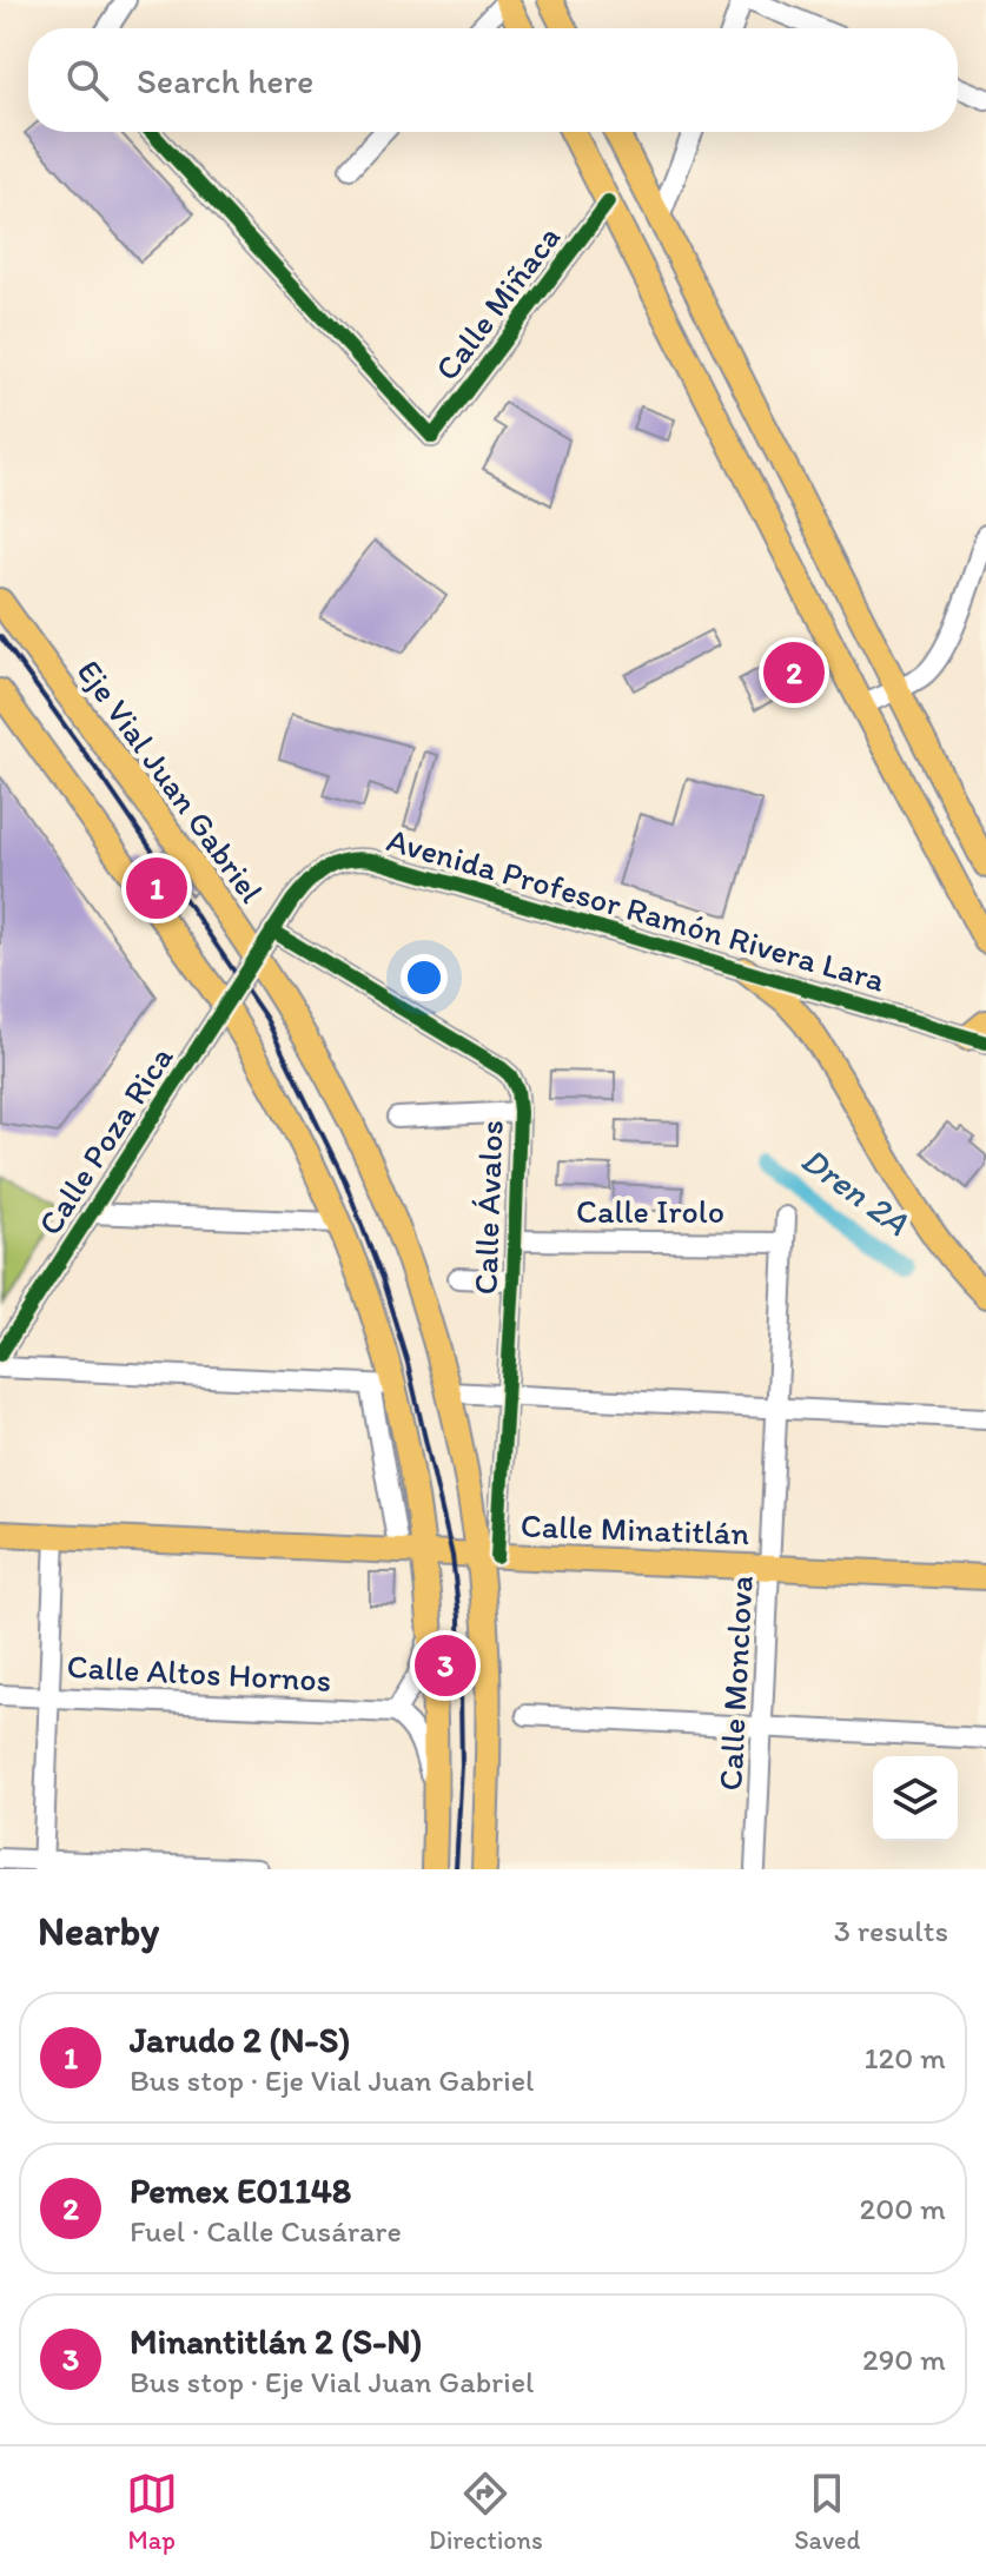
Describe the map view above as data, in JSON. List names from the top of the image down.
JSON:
{
  "streets": {
    "main road": ["Eje Vial Juan Gabriel", "Calle Minatitlán"],
    "street": [
      "Calle Miñaca",
      "Avenida Profesor Ramón Rivera Lara",
      "Calle Poza Rica",
      "Calle Ávalos",
      "Calle Irolo",
      "Calle Altos Hornos",
      "Calle Monclova"
    ]
  },
  "crossings": [
    ["Eje Vial Juan Gabriel", "Avenida Profesor Ramón Rivera Lara"],
    ["Eje Vial Juan Gabriel", "Calle Poza Rica"],
    ["Eje Vial Juan Gabriel", "Calle Ávalos"],
    ["Eje Vial Juan Gabriel", "Calle Minatitlán"],
    ["Avenida Profesor Ramón Rivera Lara", "Calle Poza Rica"],
    ["Avenida Profesor Ramón Rivera Lara", "Calle Ávalos"],
    ["Calle Ávalos", "Calle Irolo"],
    ["Calle Ávalos", "Calle Minatitlán"],
    ["Calle Irolo", "Calle Monclova"],
    ["Calle Minatitlán", "Calle Monclova"]
  ],
  "water": ["Dren 2A"],
  "page": {
    "search": "Search here",
    "pins": ["2", "1", "3"],
    "heading": ["Nearby", "3 results"],
    "list": [
      {
        "mark": "1",
        "name": "Jarudo 2 (N-S)",
        "note": "Bus stop · Eje Vial Juan Gabriel",
        "value": "120 m"
      },
      {
        "mark": "2",
        "name": "Pemex E01148",
        "note": "Fuel · Calle Cusárare",
        "value": "200 m"
      },
      {
        "mark": "3",
        "name": "Minantitlán 2 (S-N)",
        "note": "Bus stop · Eje Vial Juan Gabriel",
        "value": "290 m"
      }
    ],
    "nav": ["Map", "Directions", "Saved"]
  }
}
